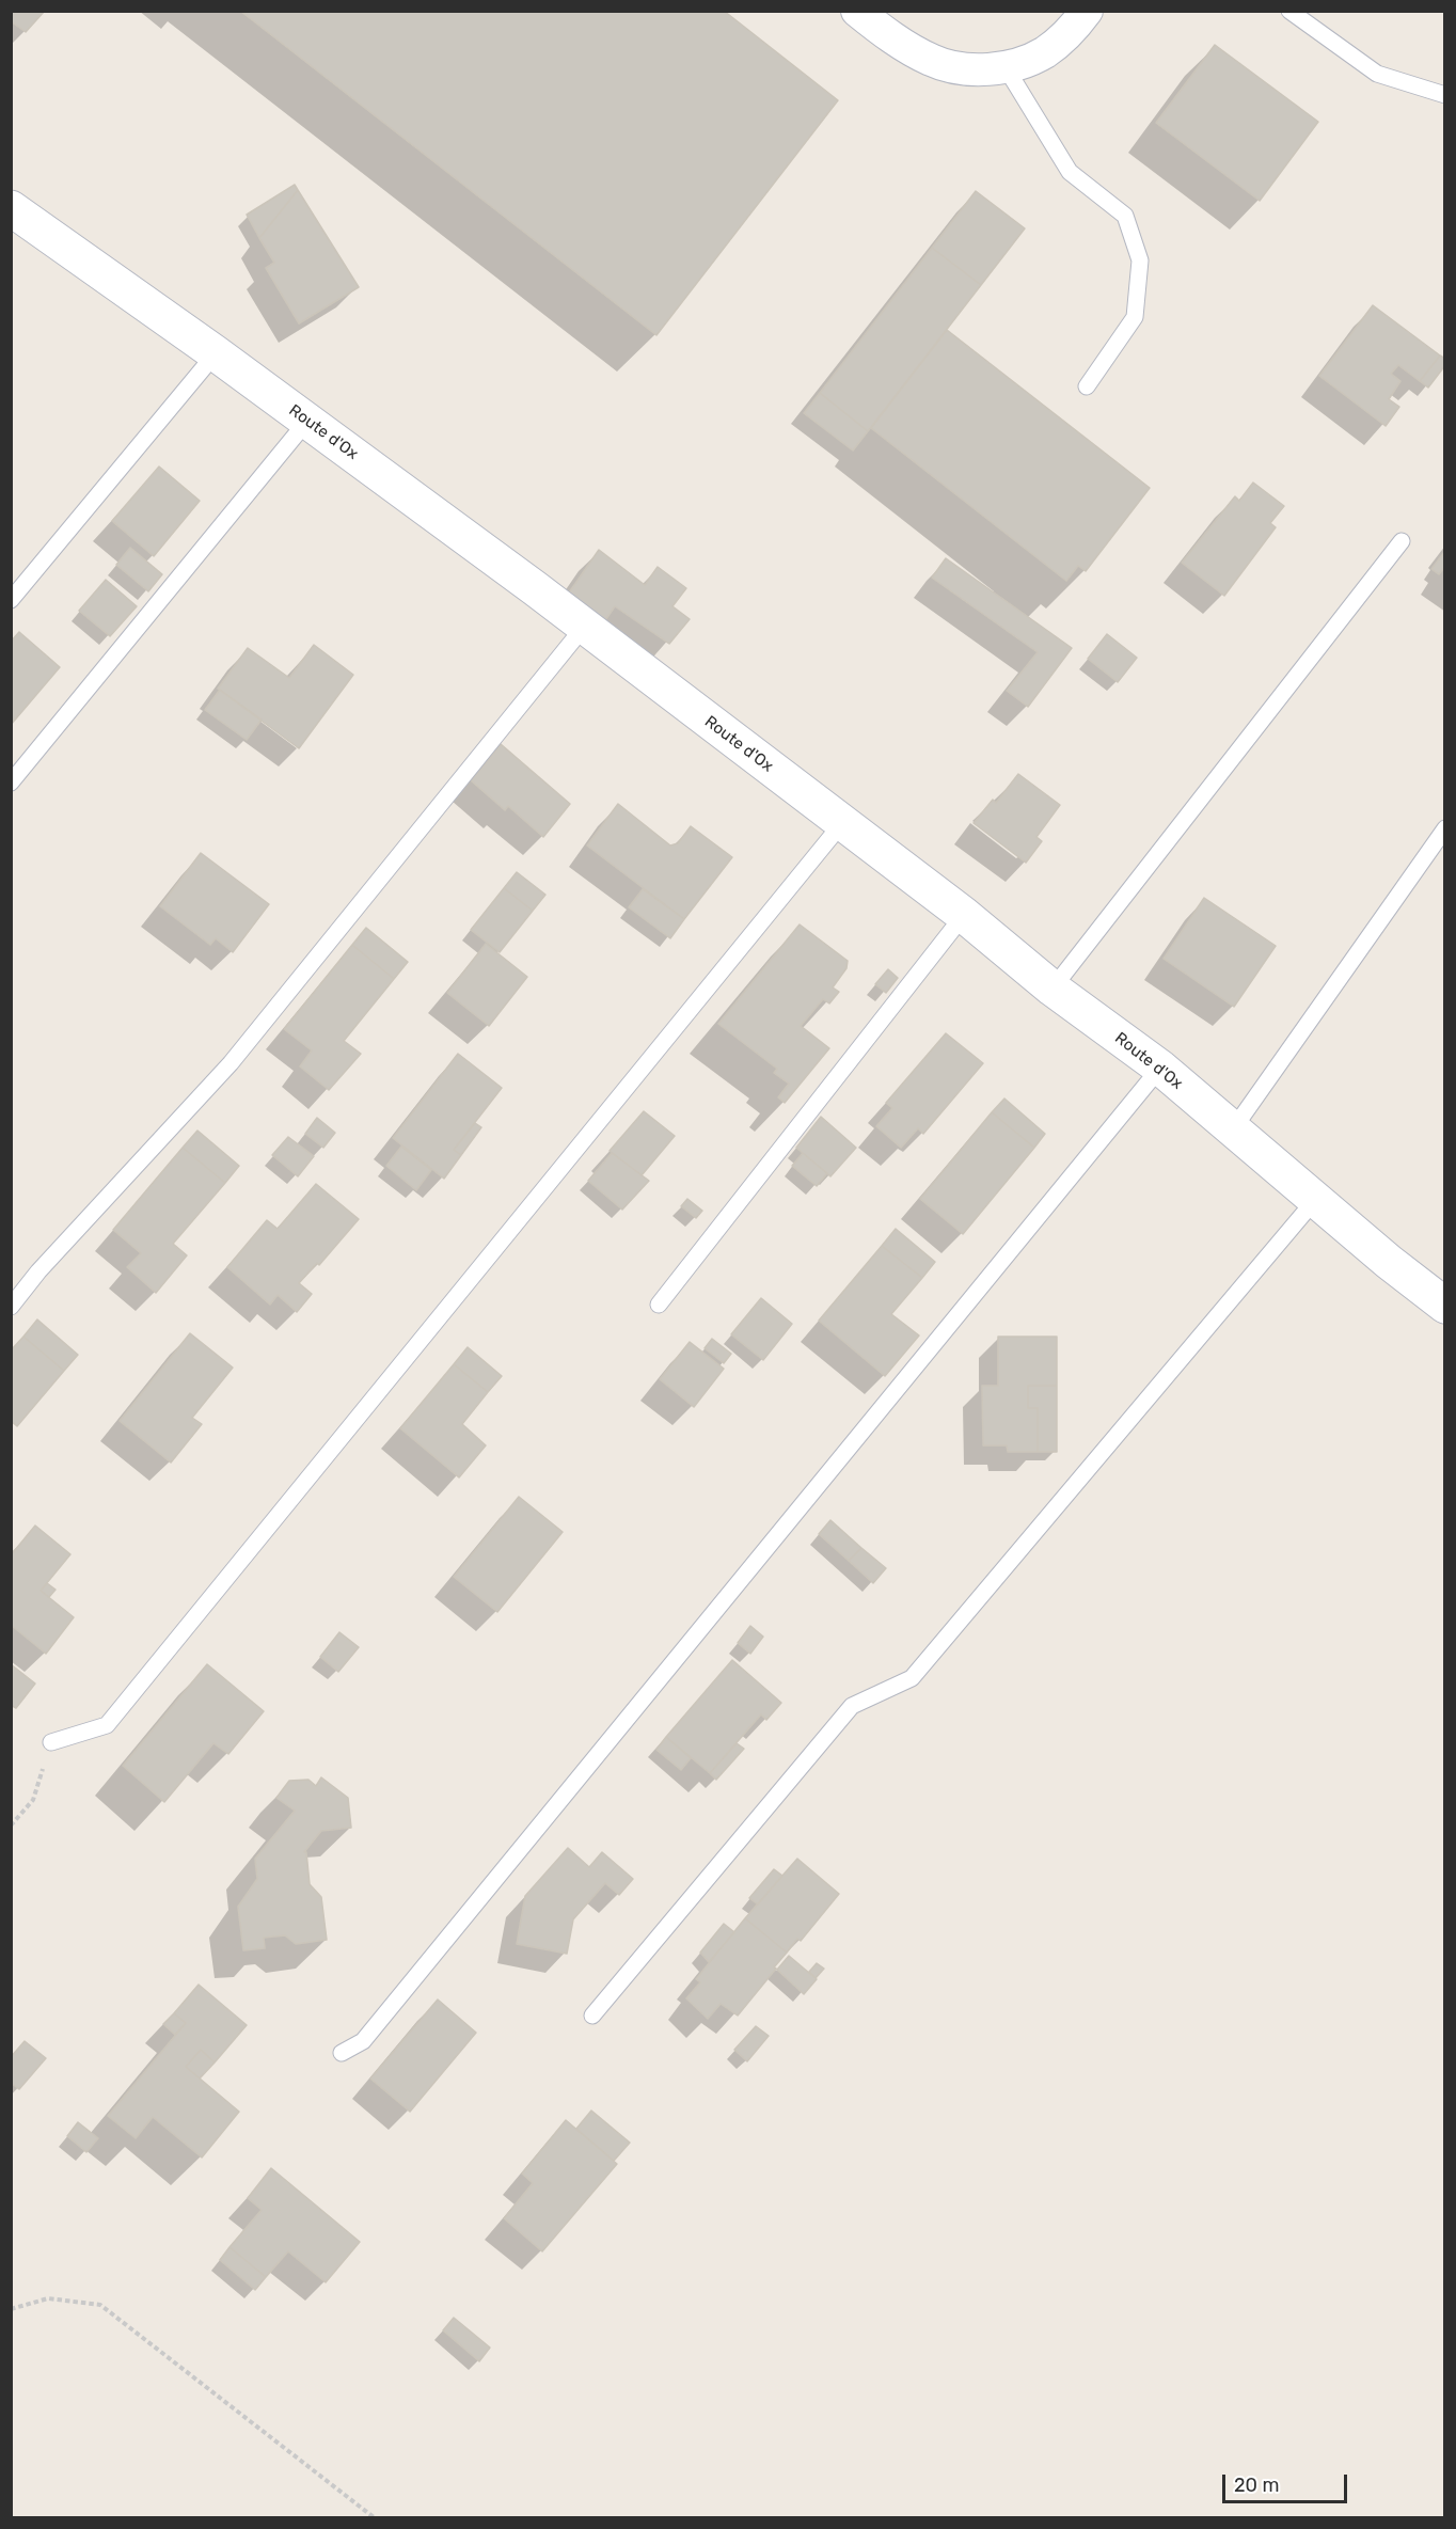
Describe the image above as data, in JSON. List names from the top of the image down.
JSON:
{
  "streets": {
    "street": ["Route d'Ox"]
  },
  "scale_bar": "20 m"
}
